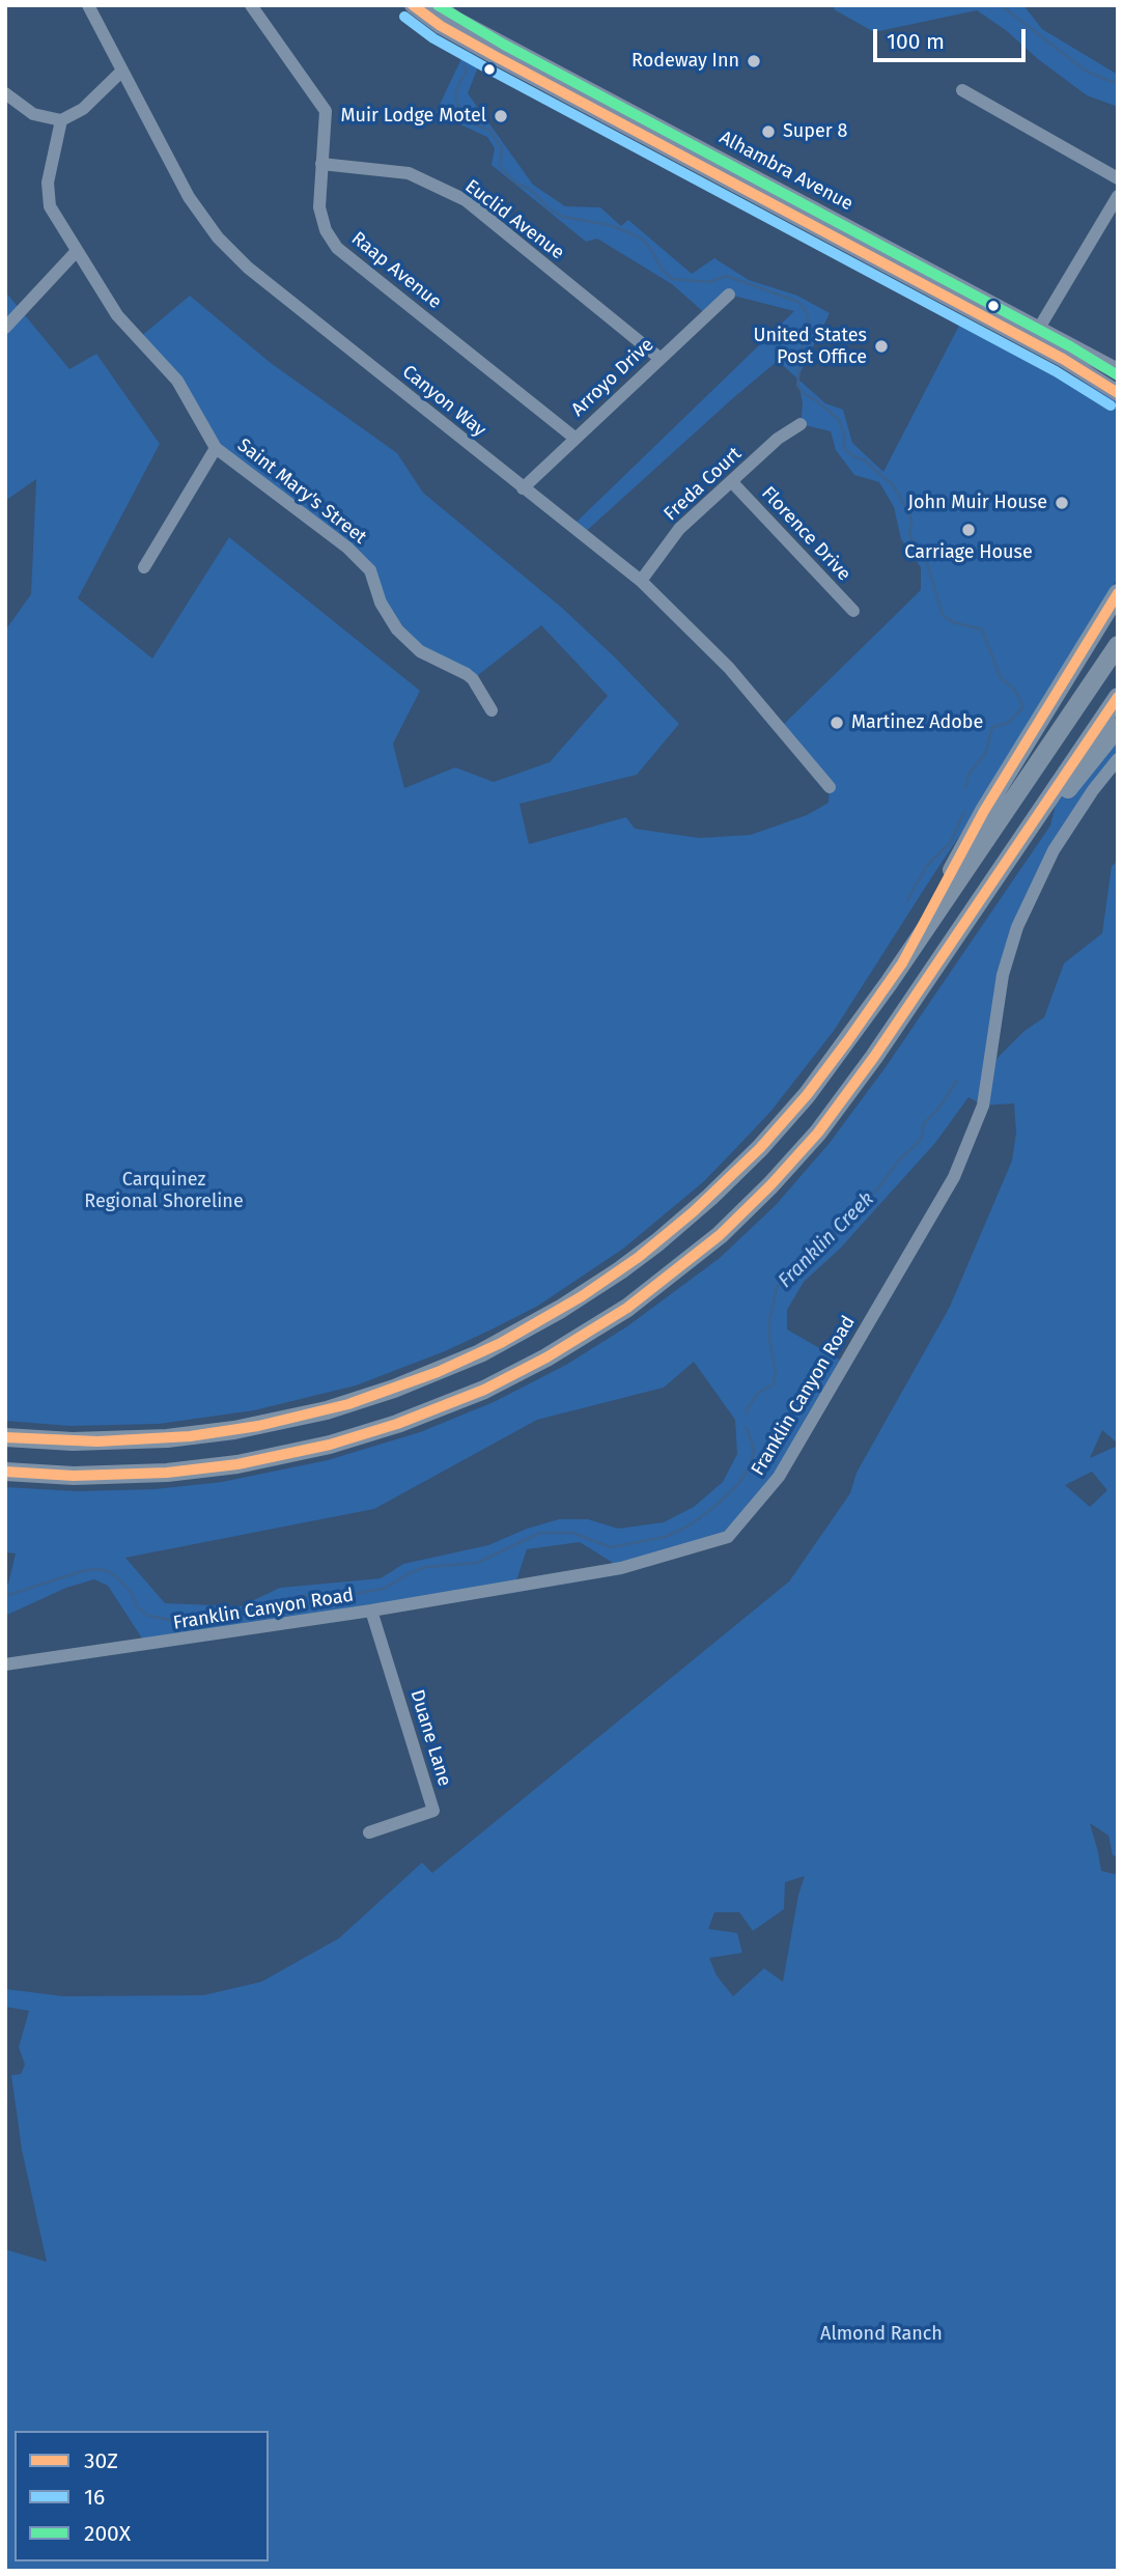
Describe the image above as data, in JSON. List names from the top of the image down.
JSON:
{
  "streets": {
    "main road": ["Alhambra Avenue"],
    "street": [
      "Euclid Avenue",
      "Raap Avenue",
      "Arroyo Drive",
      "Canyon Way",
      "Freda Court",
      "Saint Mary's Street",
      "Florence Drive",
      "Franklin Canyon Road",
      "Duane Lane"
    ]
  },
  "crossings": [
    ["Euclid Avenue", "Raap Avenue"],
    ["Euclid Avenue", "Arroyo Drive"],
    ["Raap Avenue", "Arroyo Drive"],
    ["Arroyo Drive", "Canyon Way"],
    ["Canyon Way", "Freda Court"],
    ["Freda Court", "Florence Drive"],
    ["Franklin Canyon Road", "Duane Lane"]
  ],
  "water": ["Franklin Creek"],
  "parks": ["Carquinez Regional Shoreline", "Almond Ranch"],
  "places": [
    "Rodeway Inn",
    "Muir Lodge Motel",
    "Super 8",
    "United States Post Office",
    "John Muir House",
    "Carriage House",
    "Martinez Adobe"
  ],
  "lines": ["transit line 30Z", "transit line 200X", "transit line 16"],
  "legend": ["30Z", "16", "200X"],
  "scale_bar": "100 m"
}
